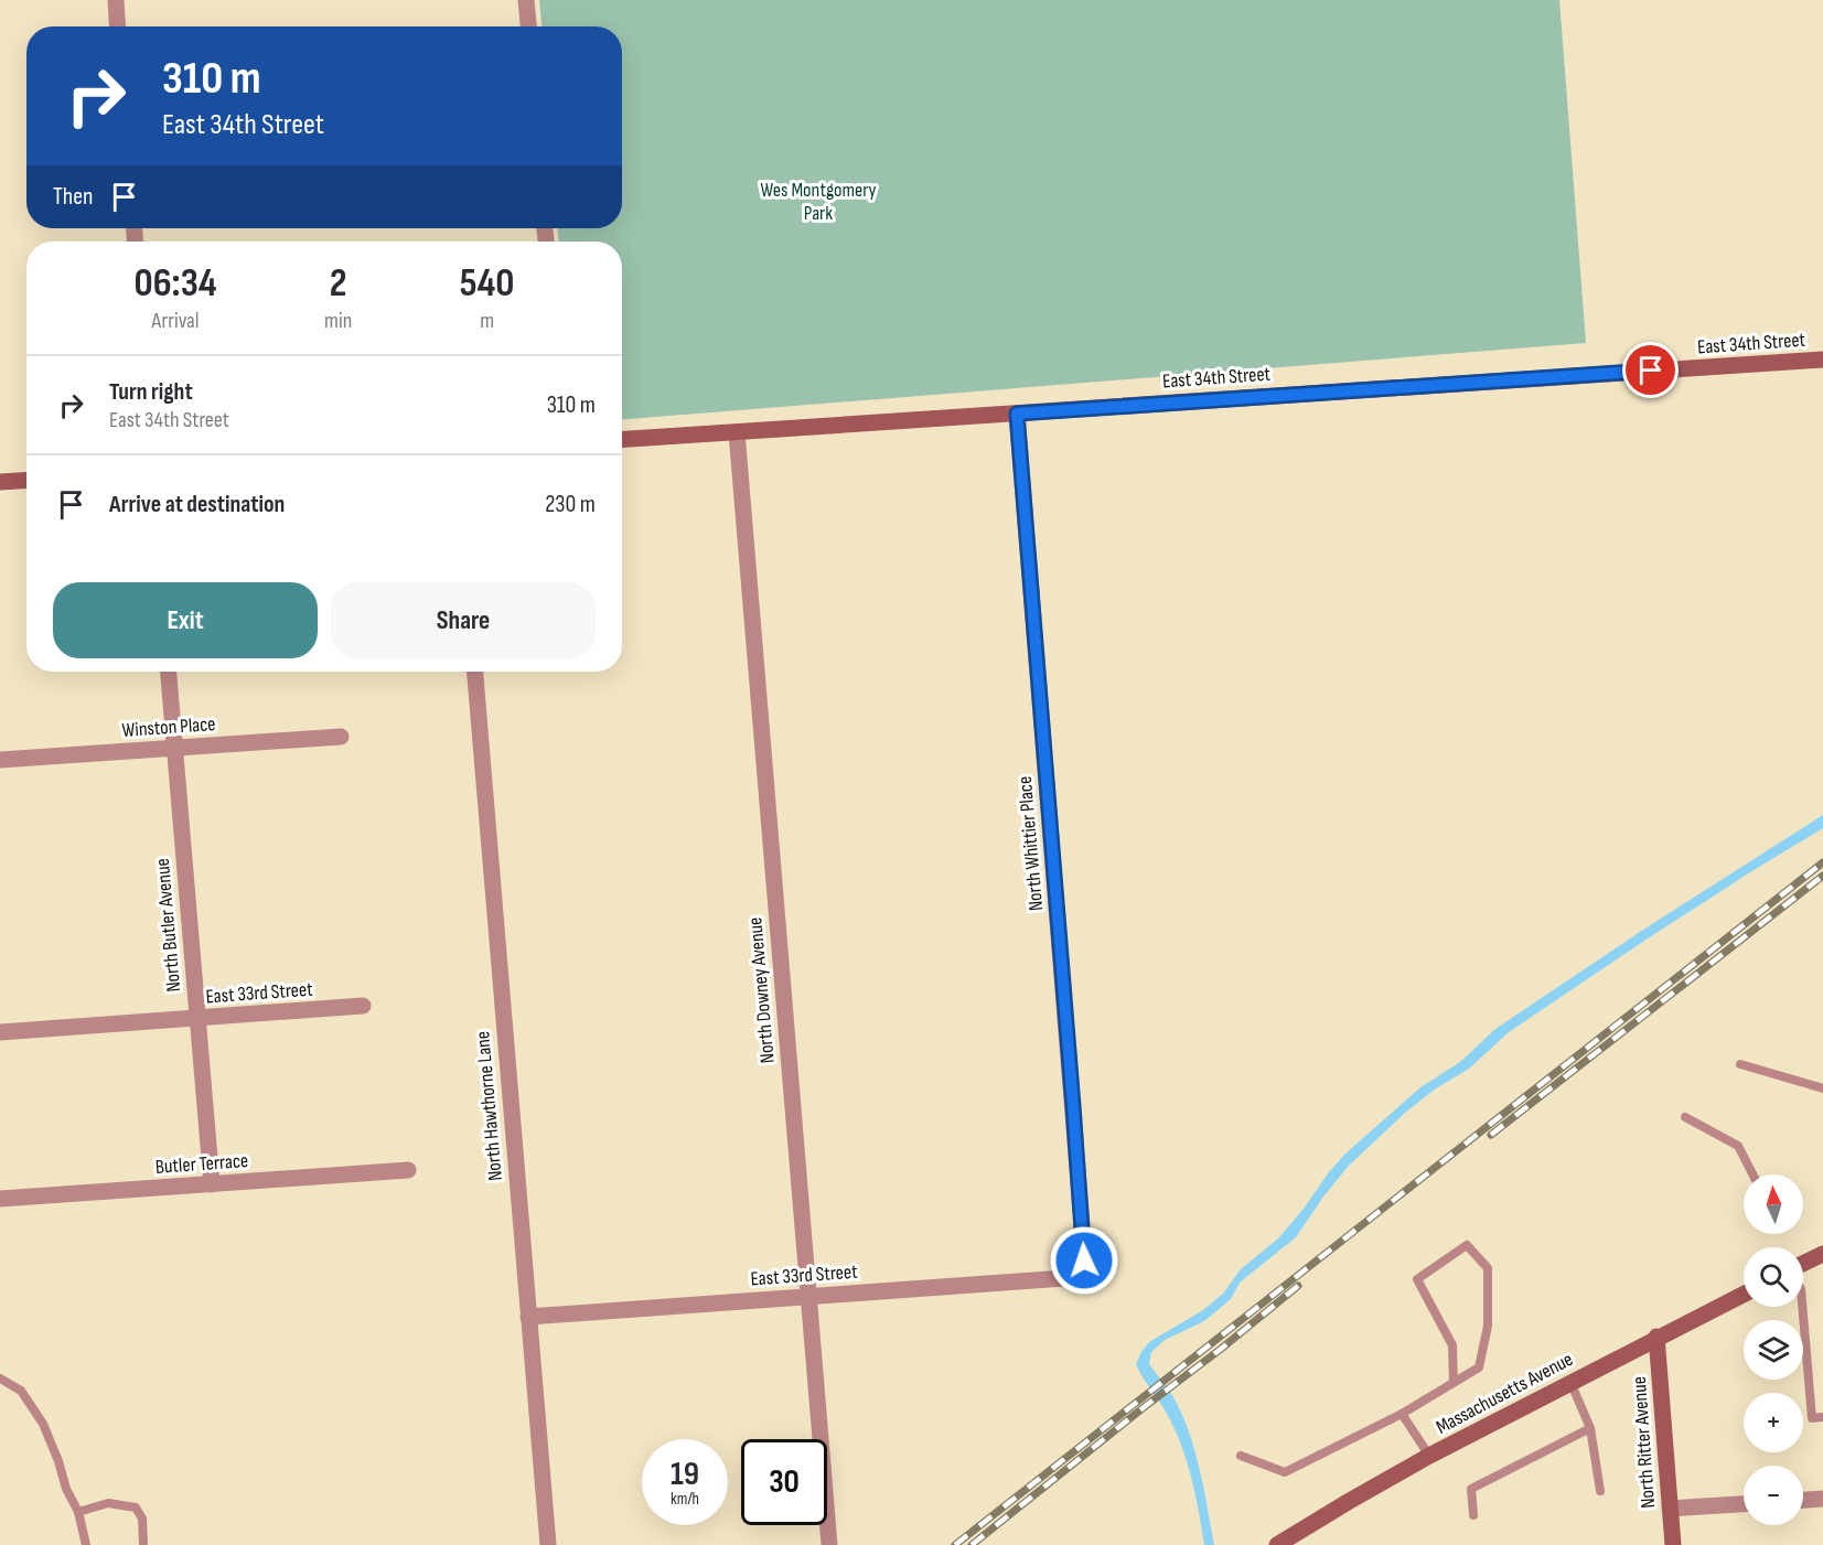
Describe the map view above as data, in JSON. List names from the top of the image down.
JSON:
{
  "streets": {
    "main road": ["East 34th Street", "Massachusetts Avenue", "North Ritter Avenue"],
    "street": [
      "Winston Place",
      "North Whittier Place",
      "North Butler Avenue",
      "North Downey Avenue",
      "East 33rd Street",
      "North Hawthorne Lane",
      "Butler Terrace"
    ]
  },
  "crossings": [
    ["East 34th Street", "North Whittier Place"],
    ["East 34th Street", "North Downey Avenue"],
    ["Winston Place", "North Butler Avenue"],
    ["North Whittier Place", "East 33rd Street"],
    ["North Butler Avenue", "East 33rd Street"],
    ["North Butler Avenue", "Butler Terrace"],
    ["North Downey Avenue", "East 33rd Street"],
    ["East 33rd Street", "North Hawthorne Lane"],
    ["Massachusetts Avenue", "North Ritter Avenue"]
  ],
  "parks": ["Wes Montgomery Park"],
  "north": "top",
  "page": {
    "turn": ["310 m", "East 34th Street"],
    "then": "Then",
    "eta": [
      "06:34",
      "Arrival",
      "2",
      "min",
      "540",
      "m"
    ],
    "list": [
      {
        "name": "Turn right",
        "note": "East 34th Street",
        "value": "310 m"
      },
      {
        "name": "Arrive at destination",
        "value": "230 m"
      }
    ],
    "buttons": ["Exit", "Share"],
    "map_buttons": ["+", "−"],
    "speed": "19 km/h",
    "limit": "30"
  }
}
